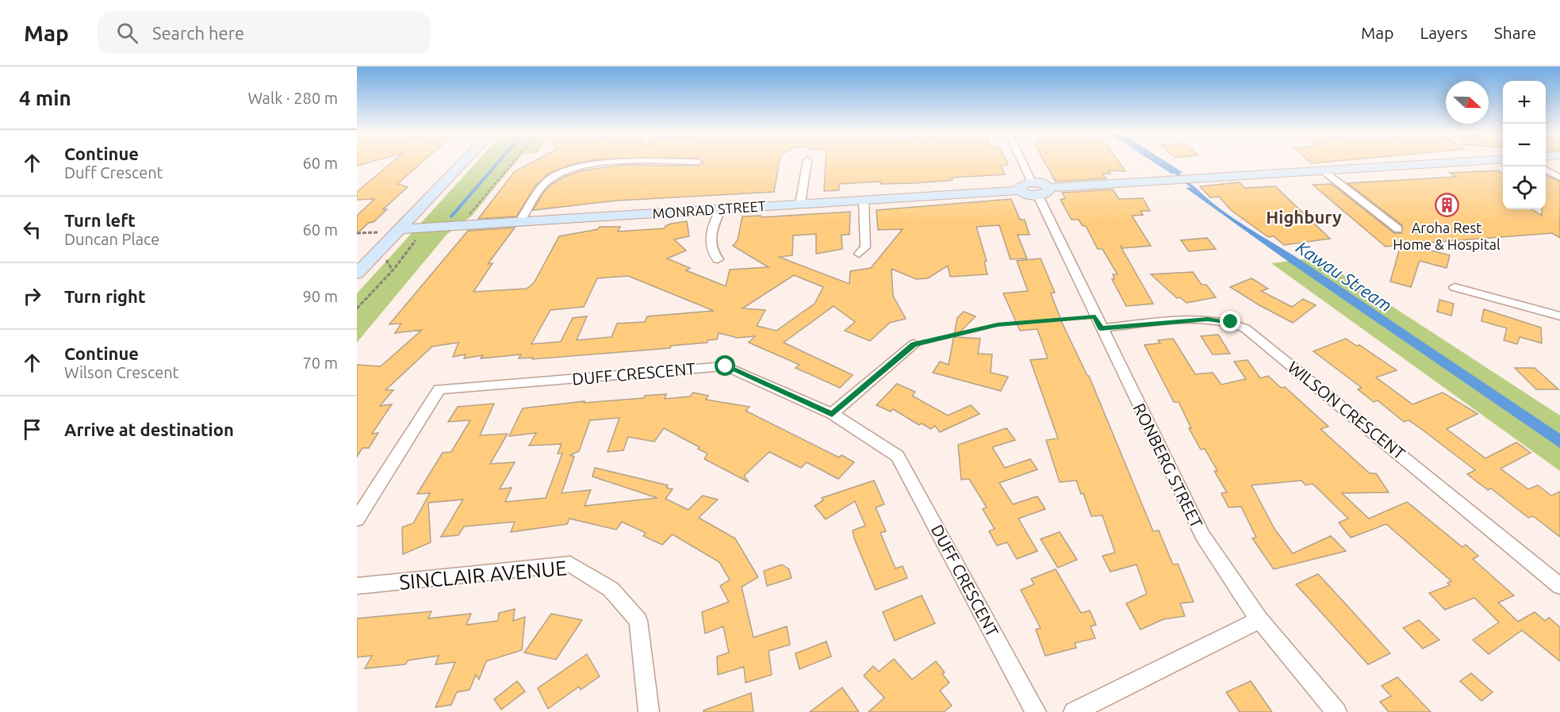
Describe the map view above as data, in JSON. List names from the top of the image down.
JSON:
{
  "streets": {
    "street": [
      "MONRAD STREET",
      "DUFF CRESCENT",
      "WILSON CRESCENT",
      "RONBERG STREET",
      "SINCLAIR AVENUE"
    ]
  },
  "crossings": [
    ["WILSON CRESCENT", "RONBERG STREET"]
  ],
  "districts": ["Highbury"],
  "water": ["Kawau Stream"],
  "places": {
    "building": ["Aroha Rest Home & Hospital"]
  },
  "north": "right",
  "page": {
    "header": "Map",
    "search": "Search here",
    "nav": ["Map", "Layers", "Share"],
    "heading": ["4 min", "Walk · 280 m"],
    "map_buttons": ["+", "−"],
    "list": [
      ["Continue", "Duff Crescent", "60 m"],
      ["Turn left", "Duncan Place", "60 m"],
      ["Turn right", "90 m"],
      ["Continue", "Wilson Crescent", "70 m"],
      "Arrive at destination"
    ]
  }
}
